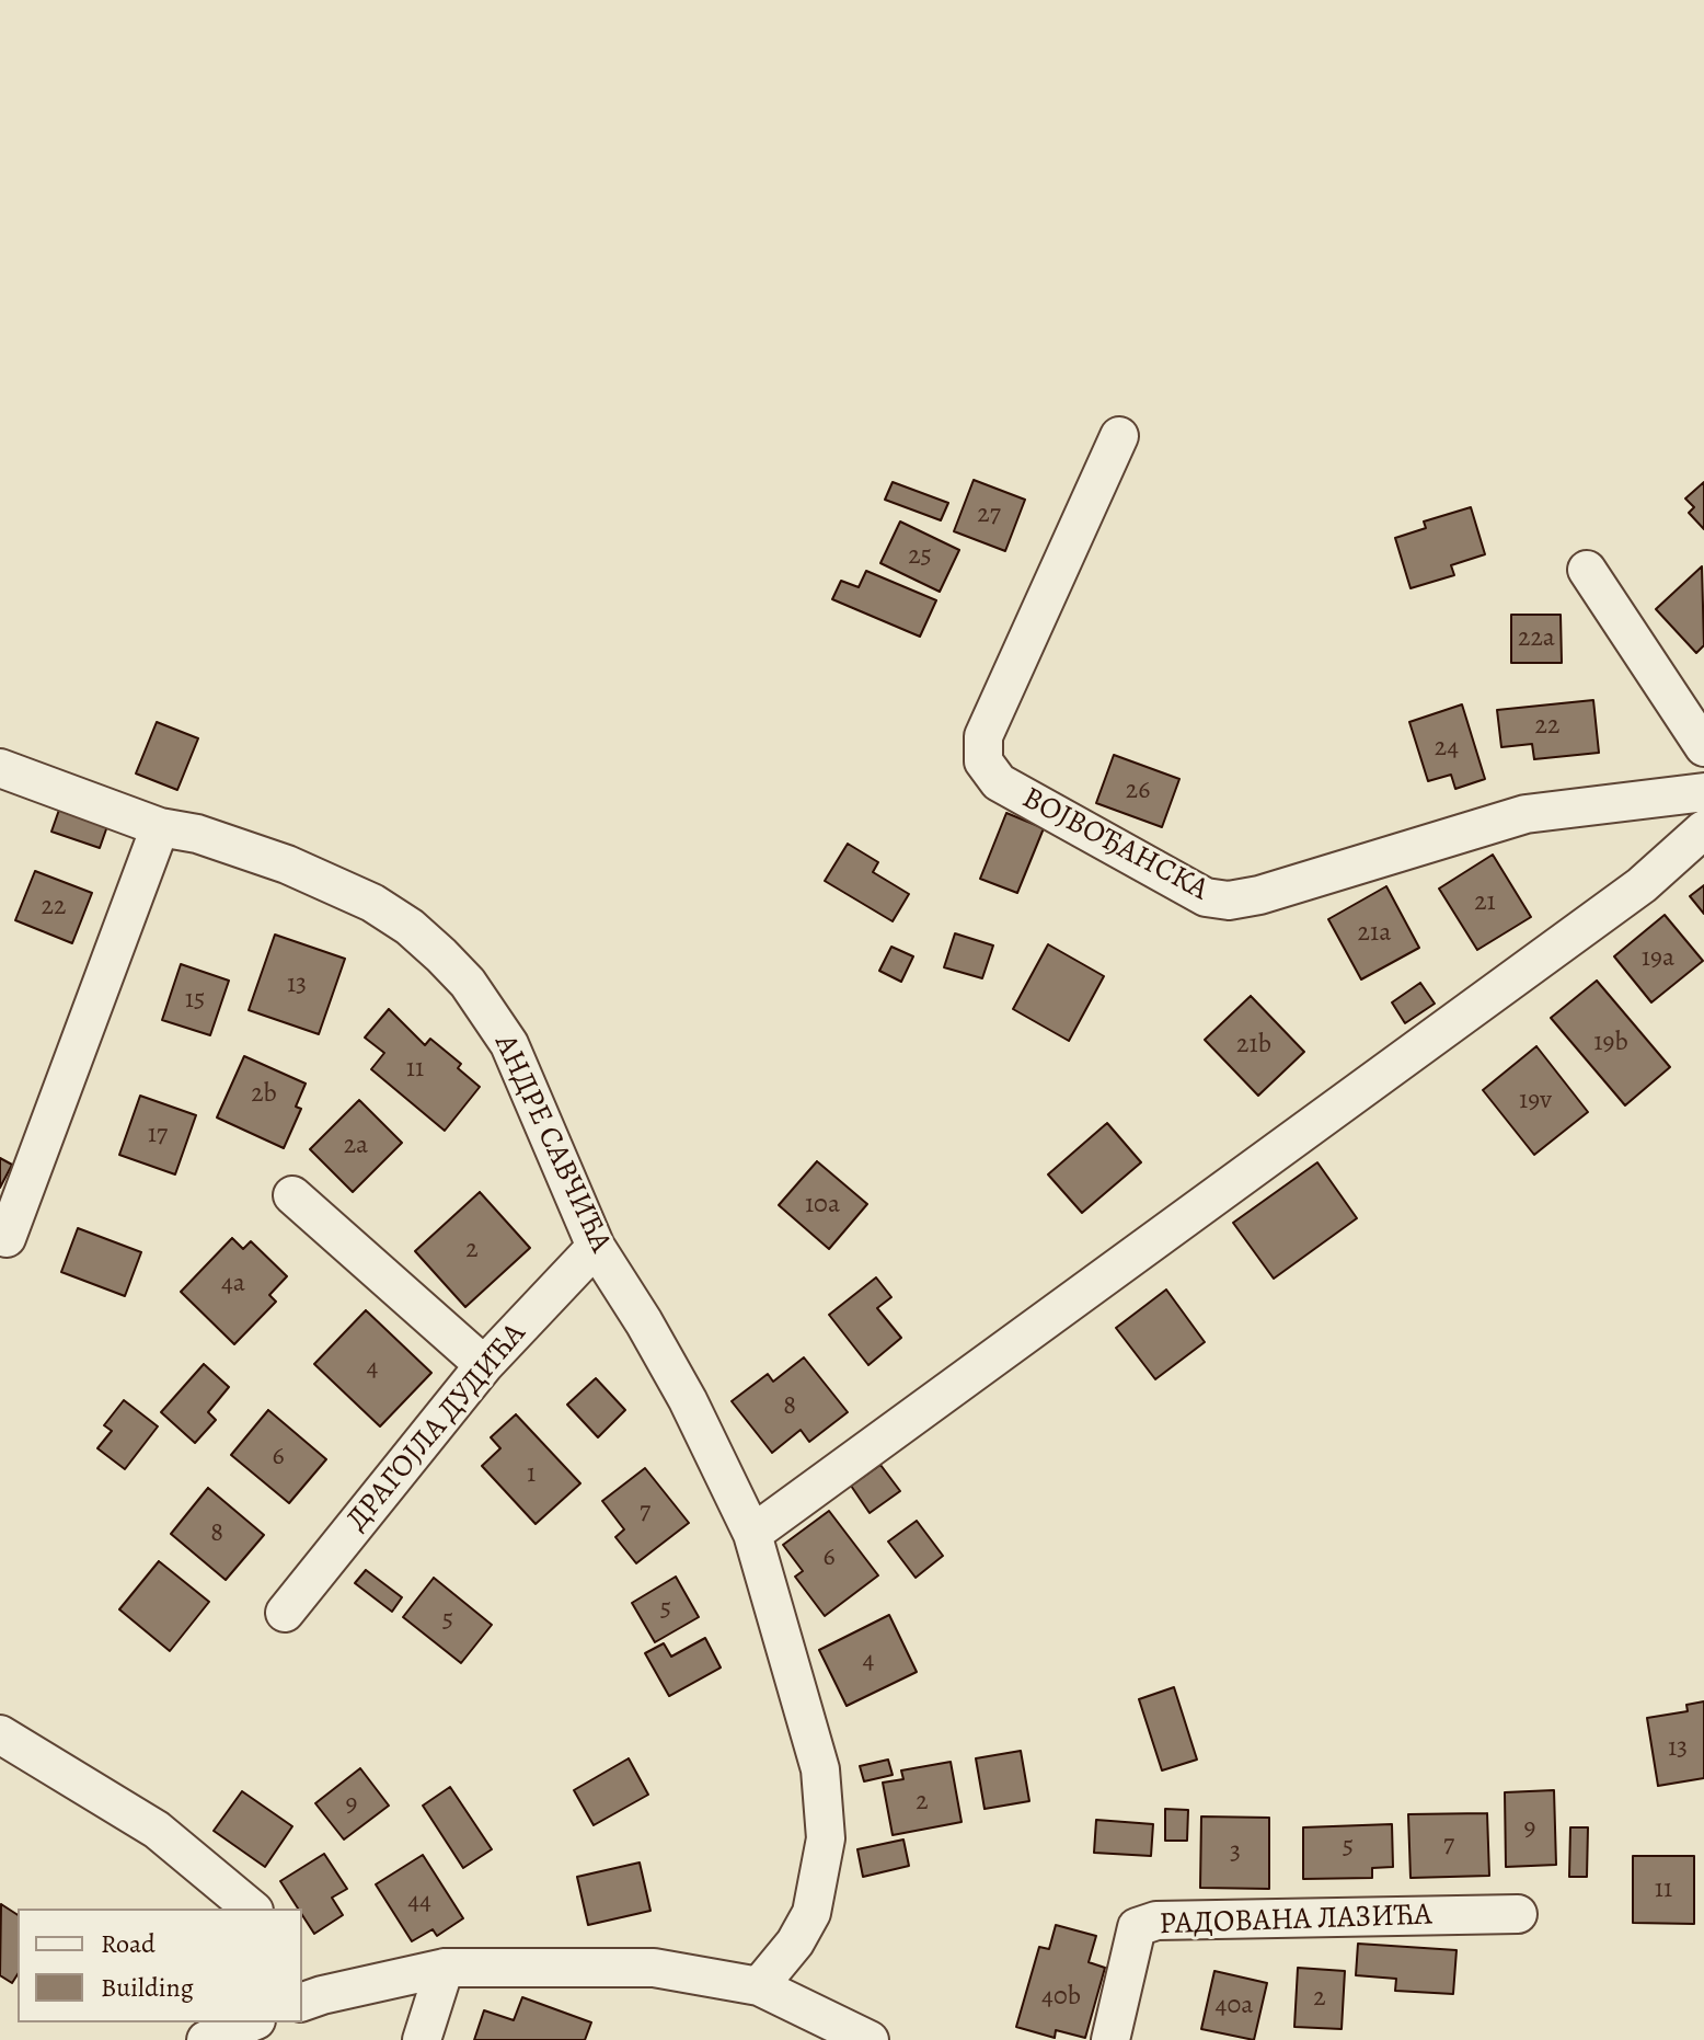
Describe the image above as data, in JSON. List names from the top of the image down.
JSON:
{
  "streets": {
    "street": [
      "ВОЈВОЂАНСКА",
      "АНДРЕ САВЧИЋА",
      "ДРАГОЈЛА ДУДИЋА",
      "РАДОВАНА ЛАЗИЋА"
    ]
  },
  "crossings": [
    ["АНДРЕ САВЧИЋА", "ДРАГОЈЛА ДУДИЋА"]
  ],
  "house_numbers": [
    "27",
    "25",
    "22a",
    "22",
    "24",
    "26",
    "21",
    "22",
    "21a",
    "19a",
    "13",
    "15",
    "19b",
    "21b",
    "11",
    "2b",
    "19v",
    "17",
    "2a",
    "10a",
    "2",
    "4a",
    "4",
    "8",
    "6",
    "1",
    "7",
    "8",
    "6",
    "5",
    "5",
    "4",
    "13",
    "2",
    "9",
    "9",
    "7",
    "5",
    "3",
    "11",
    "44",
    "40b",
    "2",
    "40a"
  ],
  "legend": ["Road", "Building"]
}
